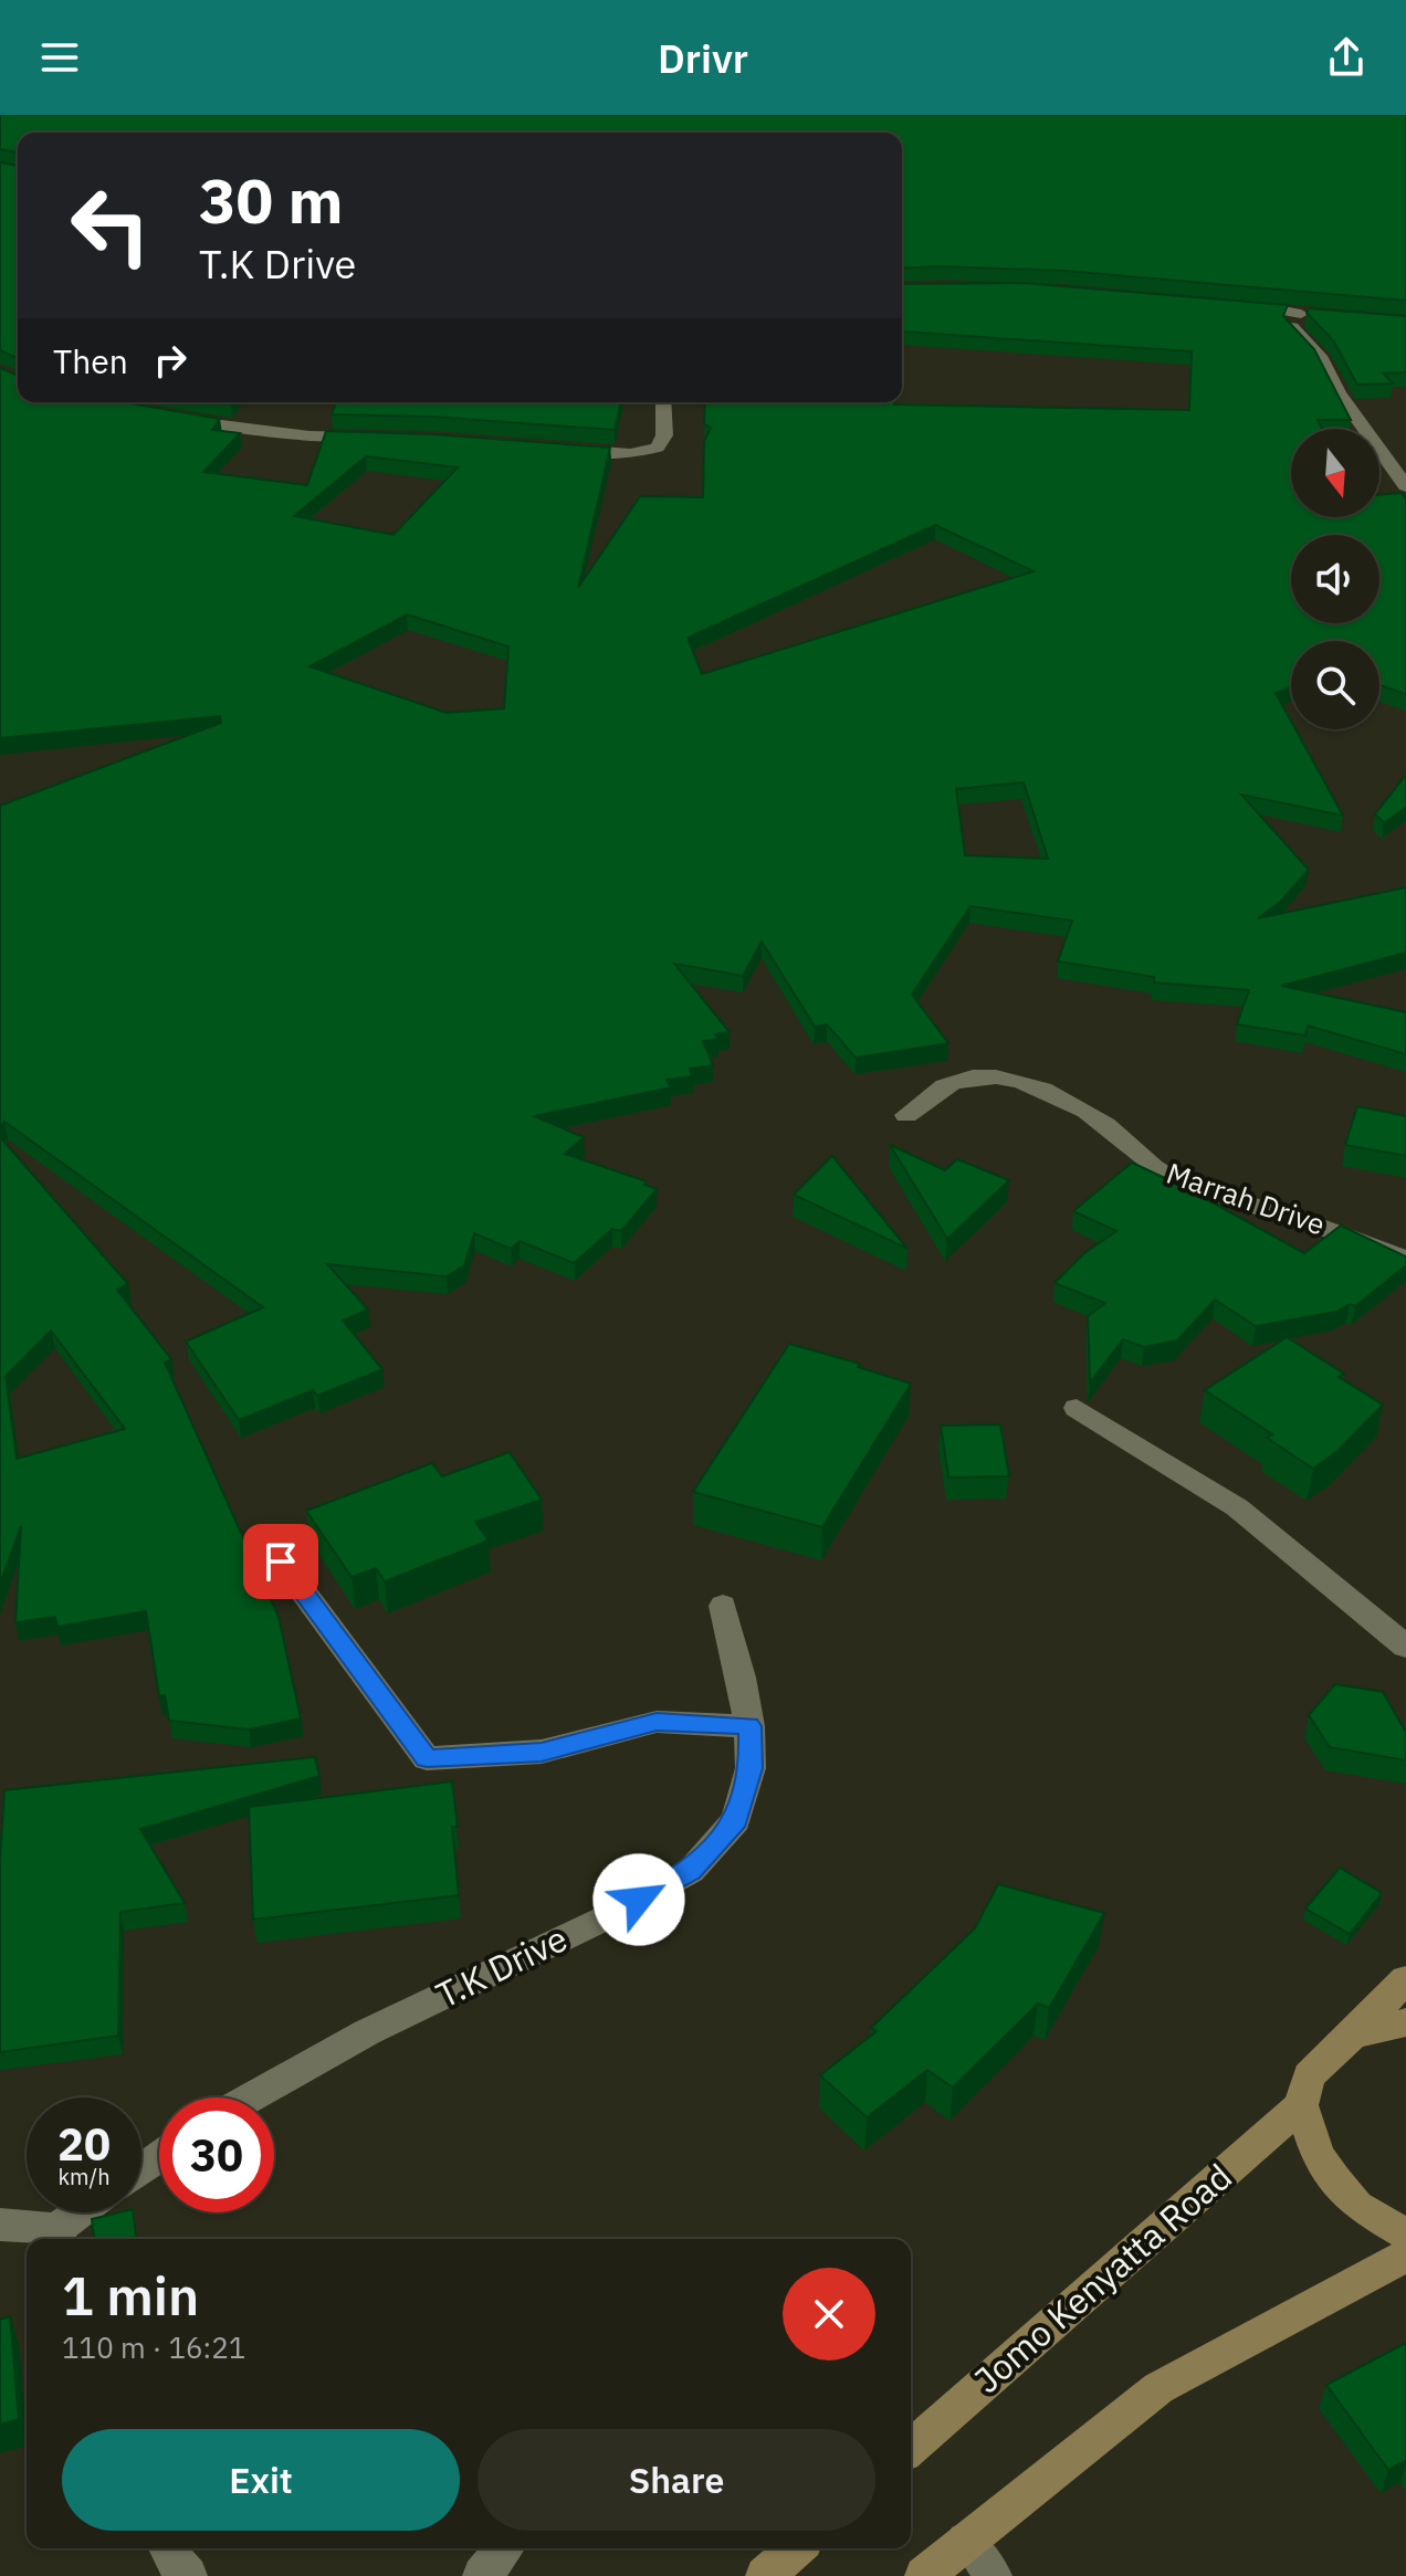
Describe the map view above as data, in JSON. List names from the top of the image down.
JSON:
{
  "streets": {
    "main road": ["Jomo Kenyatta Road"],
    "street": ["Marrah Drive", "T.K Drive"]
  },
  "north": "bottom",
  "page": {
    "header": "Drivr",
    "turn": ["30 m", "T.K Drive"],
    "then": "Then",
    "speed": "20 km/h",
    "limit": "30",
    "heading": ["1 min", "110 m · 16:21"],
    "buttons": ["Exit", "Share"]
  }
}
